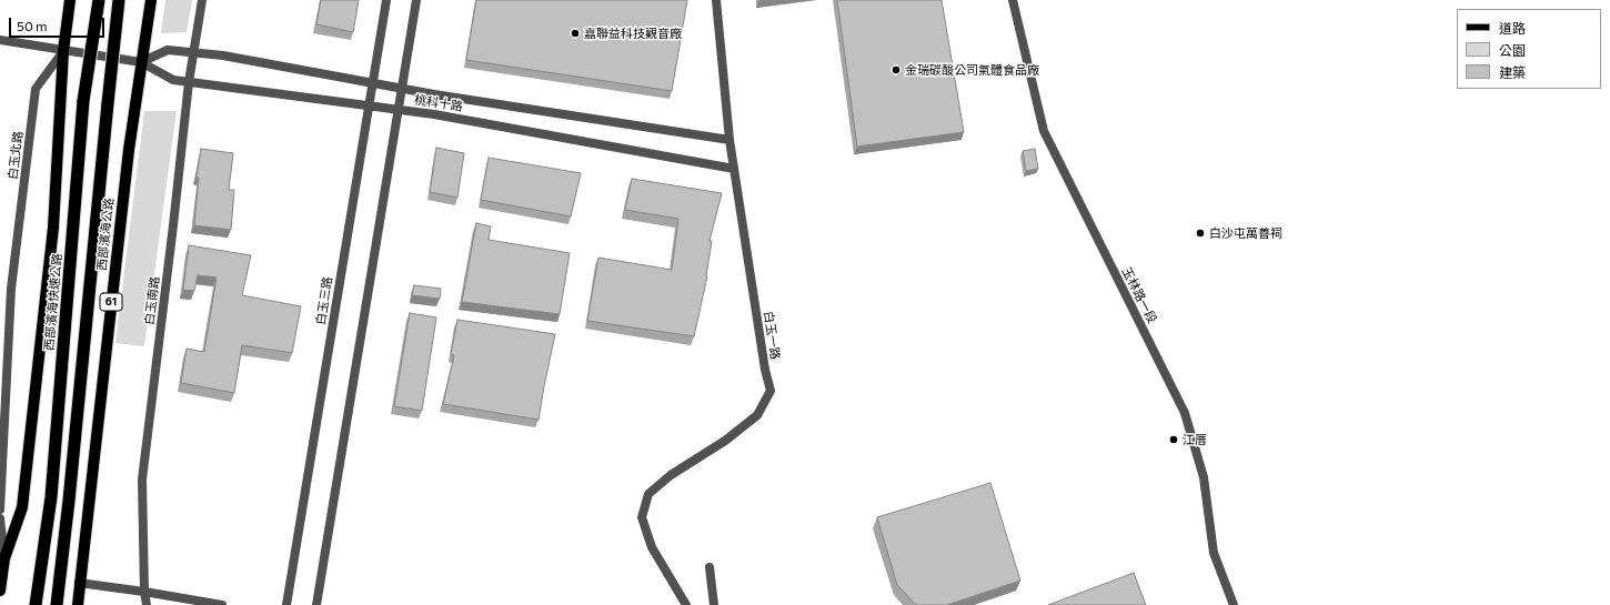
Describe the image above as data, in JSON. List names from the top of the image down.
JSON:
{
  "streets": {
    "highway": ["西部濱海快速公路", "61"],
    "main road": ["西部濱海公路"],
    "street": [
      "桃科十路",
      "白玉北路",
      "玉林路一段",
      "白玉南路",
      "白玉三路",
      "白玉一路"
    ]
  },
  "crossings": [
    ["桃科十路", "白玉北路"],
    ["桃科十路", "西部濱海公路"],
    ["桃科十路", "白玉南路"],
    ["桃科十路", "白玉三路"],
    ["桃科十路", "白玉一路"]
  ],
  "places": [
    "嘉聯益科技觀音廠",
    "金瑞碳酸公司氣體食品廠",
    "白沙屯萬善祠",
    "江厝"
  ],
  "legend": ["道路", "公園", "建築"],
  "scale_bar": "50 m"
}
